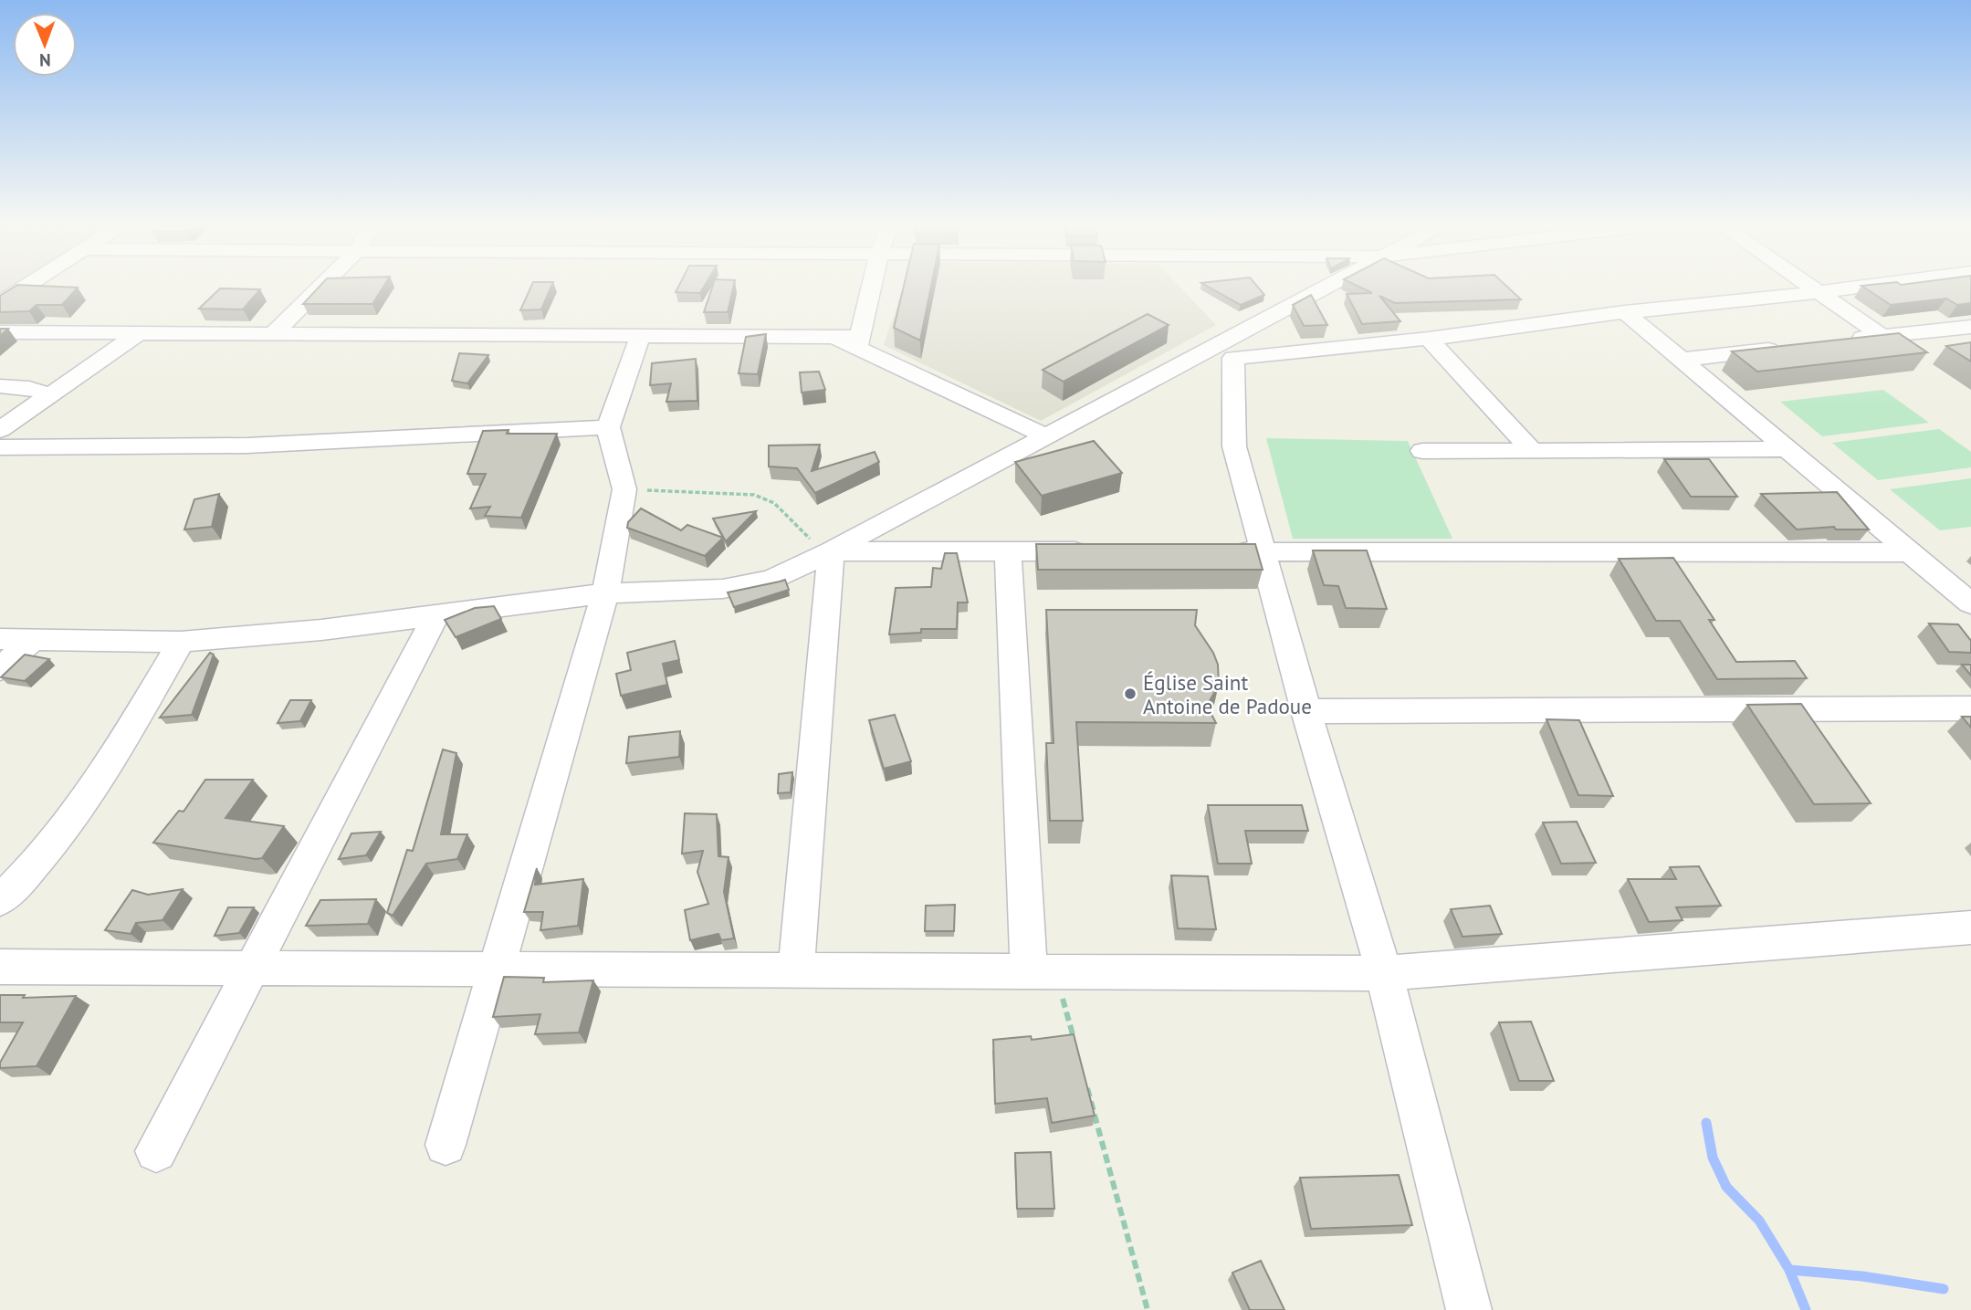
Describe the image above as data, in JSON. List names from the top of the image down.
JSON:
{
  "places": ["Église Saint Antoine de Padoue"],
  "north": "bottom"
}
